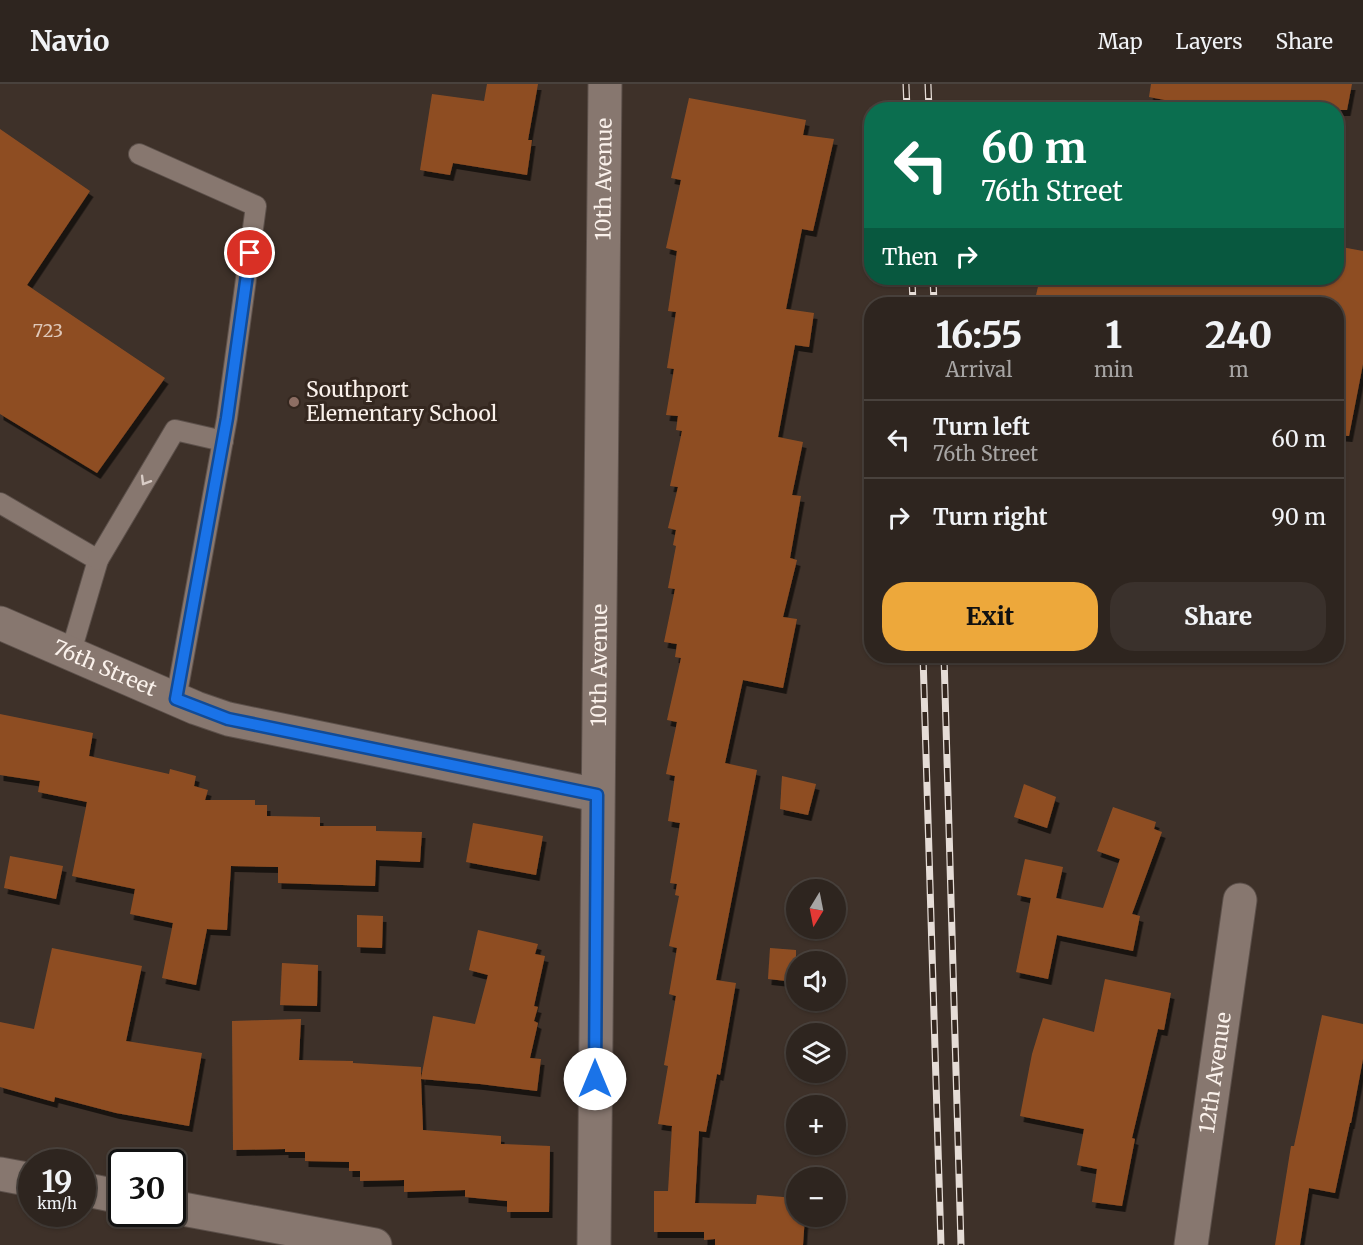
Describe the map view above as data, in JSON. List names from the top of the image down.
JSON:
{
  "streets": {
    "street": ["10th Avenue", "76th Street", "12th Avenue"]
  },
  "crossings": [
    ["10th Avenue", "76th Street"]
  ],
  "places": ["Southport Elementary School"],
  "house_numbers": ["723"],
  "north": "bottom",
  "page": {
    "header": "Navio",
    "nav": ["Map", "Layers", "Share"],
    "turn": ["60 m", "76th Street"],
    "then": "Then",
    "eta": [
      "16:55",
      "Arrival",
      "1",
      "min",
      "240",
      "m"
    ],
    "list": [
      {
        "name": "Turn left",
        "note": "76th Street",
        "value": "60 m"
      },
      {
        "name": "Turn right",
        "value": "90 m"
      }
    ],
    "buttons": ["Exit", "Share"],
    "map_buttons": ["+", "−"],
    "speed": "19 km/h",
    "limit": "30"
  }
}
